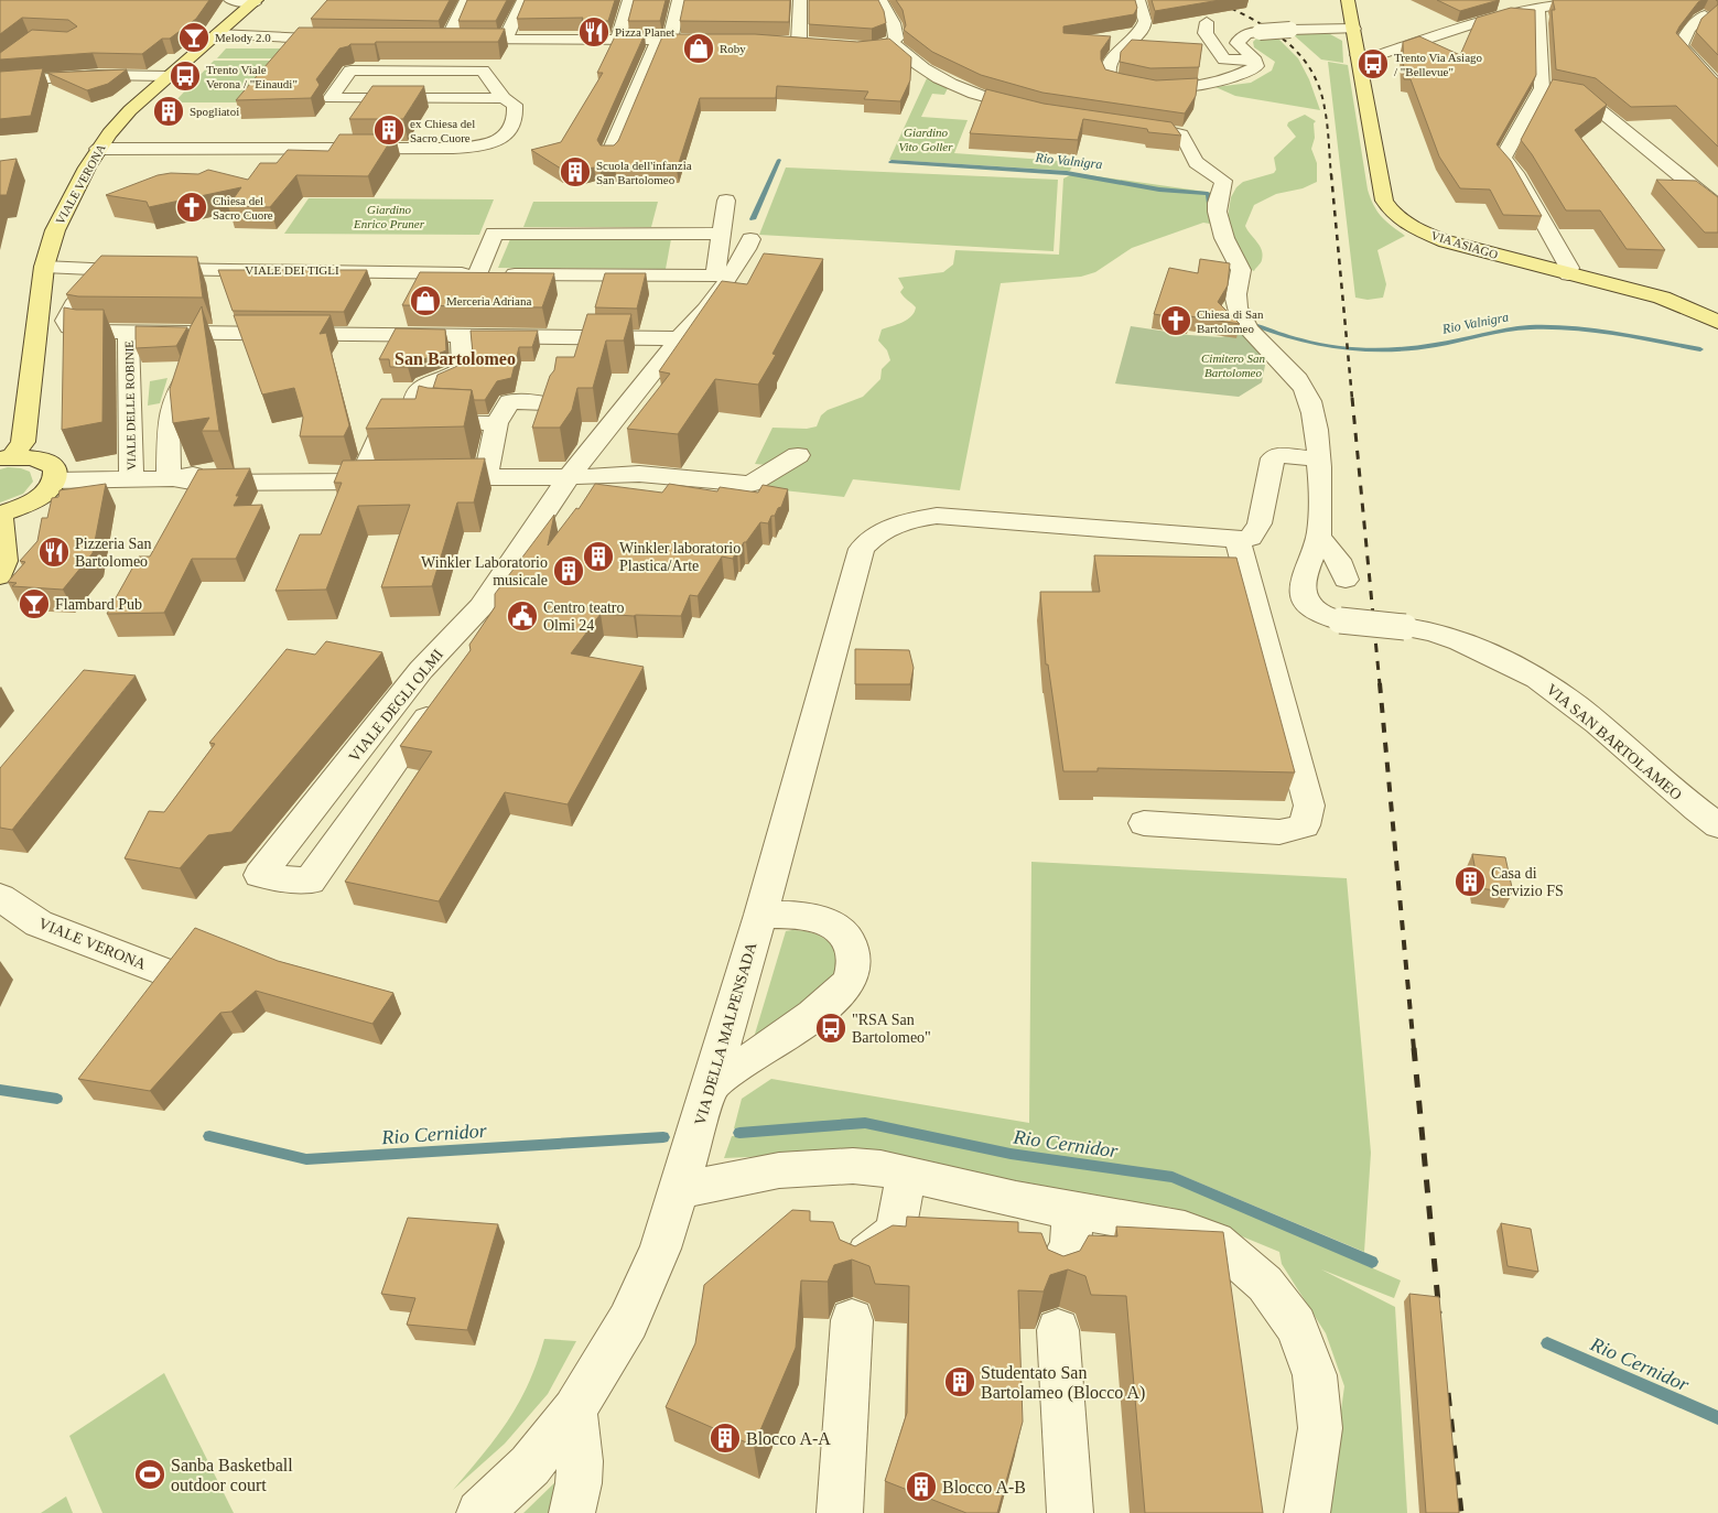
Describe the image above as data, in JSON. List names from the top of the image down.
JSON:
{
  "streets": {
    "main road": ["VIALE VERONA", "VIA ASIAGO"],
    "street": [
      "VIALE DEI TIGLI",
      "VIALE DELLE ROBINIE",
      "VIALE DEGLI OLMI",
      "VIA SAN BARTOLAMEO",
      "VIA DELLA MALPENSADA"
    ]
  },
  "crossings": [
    ["VIALE VERONA", "VIALE DEI TIGLI"],
    ["VIALE DEI TIGLI", "VIALE DELLE ROBINIE"],
    ["VIALE DELLE ROBINIE", "VIALE DEGLI OLMI"]
  ],
  "districts": ["San Bartolomeo"],
  "water": ["Rio Valnigra", "Rio Cernidor"],
  "parks": ["Giardino Vito Goller", "Giardino Enrico Pruner", "Cimitero San Bartolomeo"],
  "places": {
    "restaurant": ["Pizza Planet", "Pizzeria San Bartolomeo"],
    "bar": ["Melody 2.0", "Flambard Pub"],
    "shop": ["Roby", "Merceria Adriana"],
    "bus stop": ["Trento Via Asiago / \"Bellevue\"", "Trento Viale Verona / \"Einaudi\"", "\"RSA San Bartolomeo\""],
    "building": [
      "Spogliatoi",
      "ex Chiesa del Sacro Cuore",
      "Scuola dell'infanzia San Bartolomeo",
      "Winkler laboratorio Plastica/Arte",
      "Winkler Laboratorio musicale",
      "Casa di Servizio FS",
      "Studentato San Bartolameo (Blocco A)",
      "Blocco A-A",
      "Blocco A-B"
    ],
    "church": ["Chiesa del Sacro Cuore", "Chiesa di San Bartolomeo"],
    "public building": ["Centro teatro Olmi 24"],
    "sports": ["Sanba Basketball outdoor court"]
  }
}
